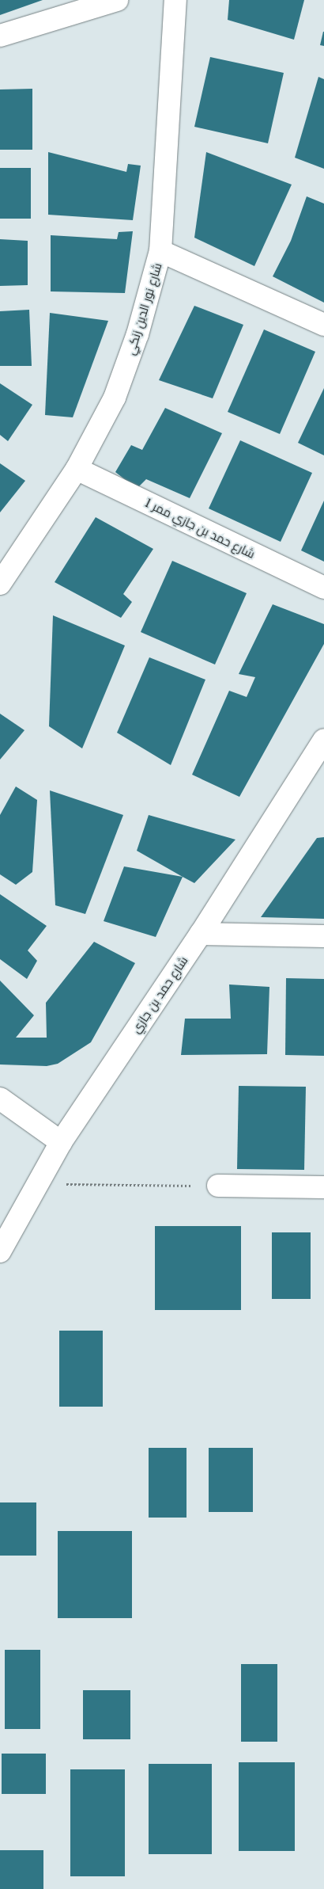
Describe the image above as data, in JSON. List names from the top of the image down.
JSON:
{
  "streets": {
    "street": ["شارع نور الدين زنكي", "شارع حمد بن جازي ممر 1", "شارع حمد بن جازي"]
  },
  "crossings": [
    ["شارع نور الدين زنكي", "شارع حمد بن جازي ممر 1"]
  ]
}
